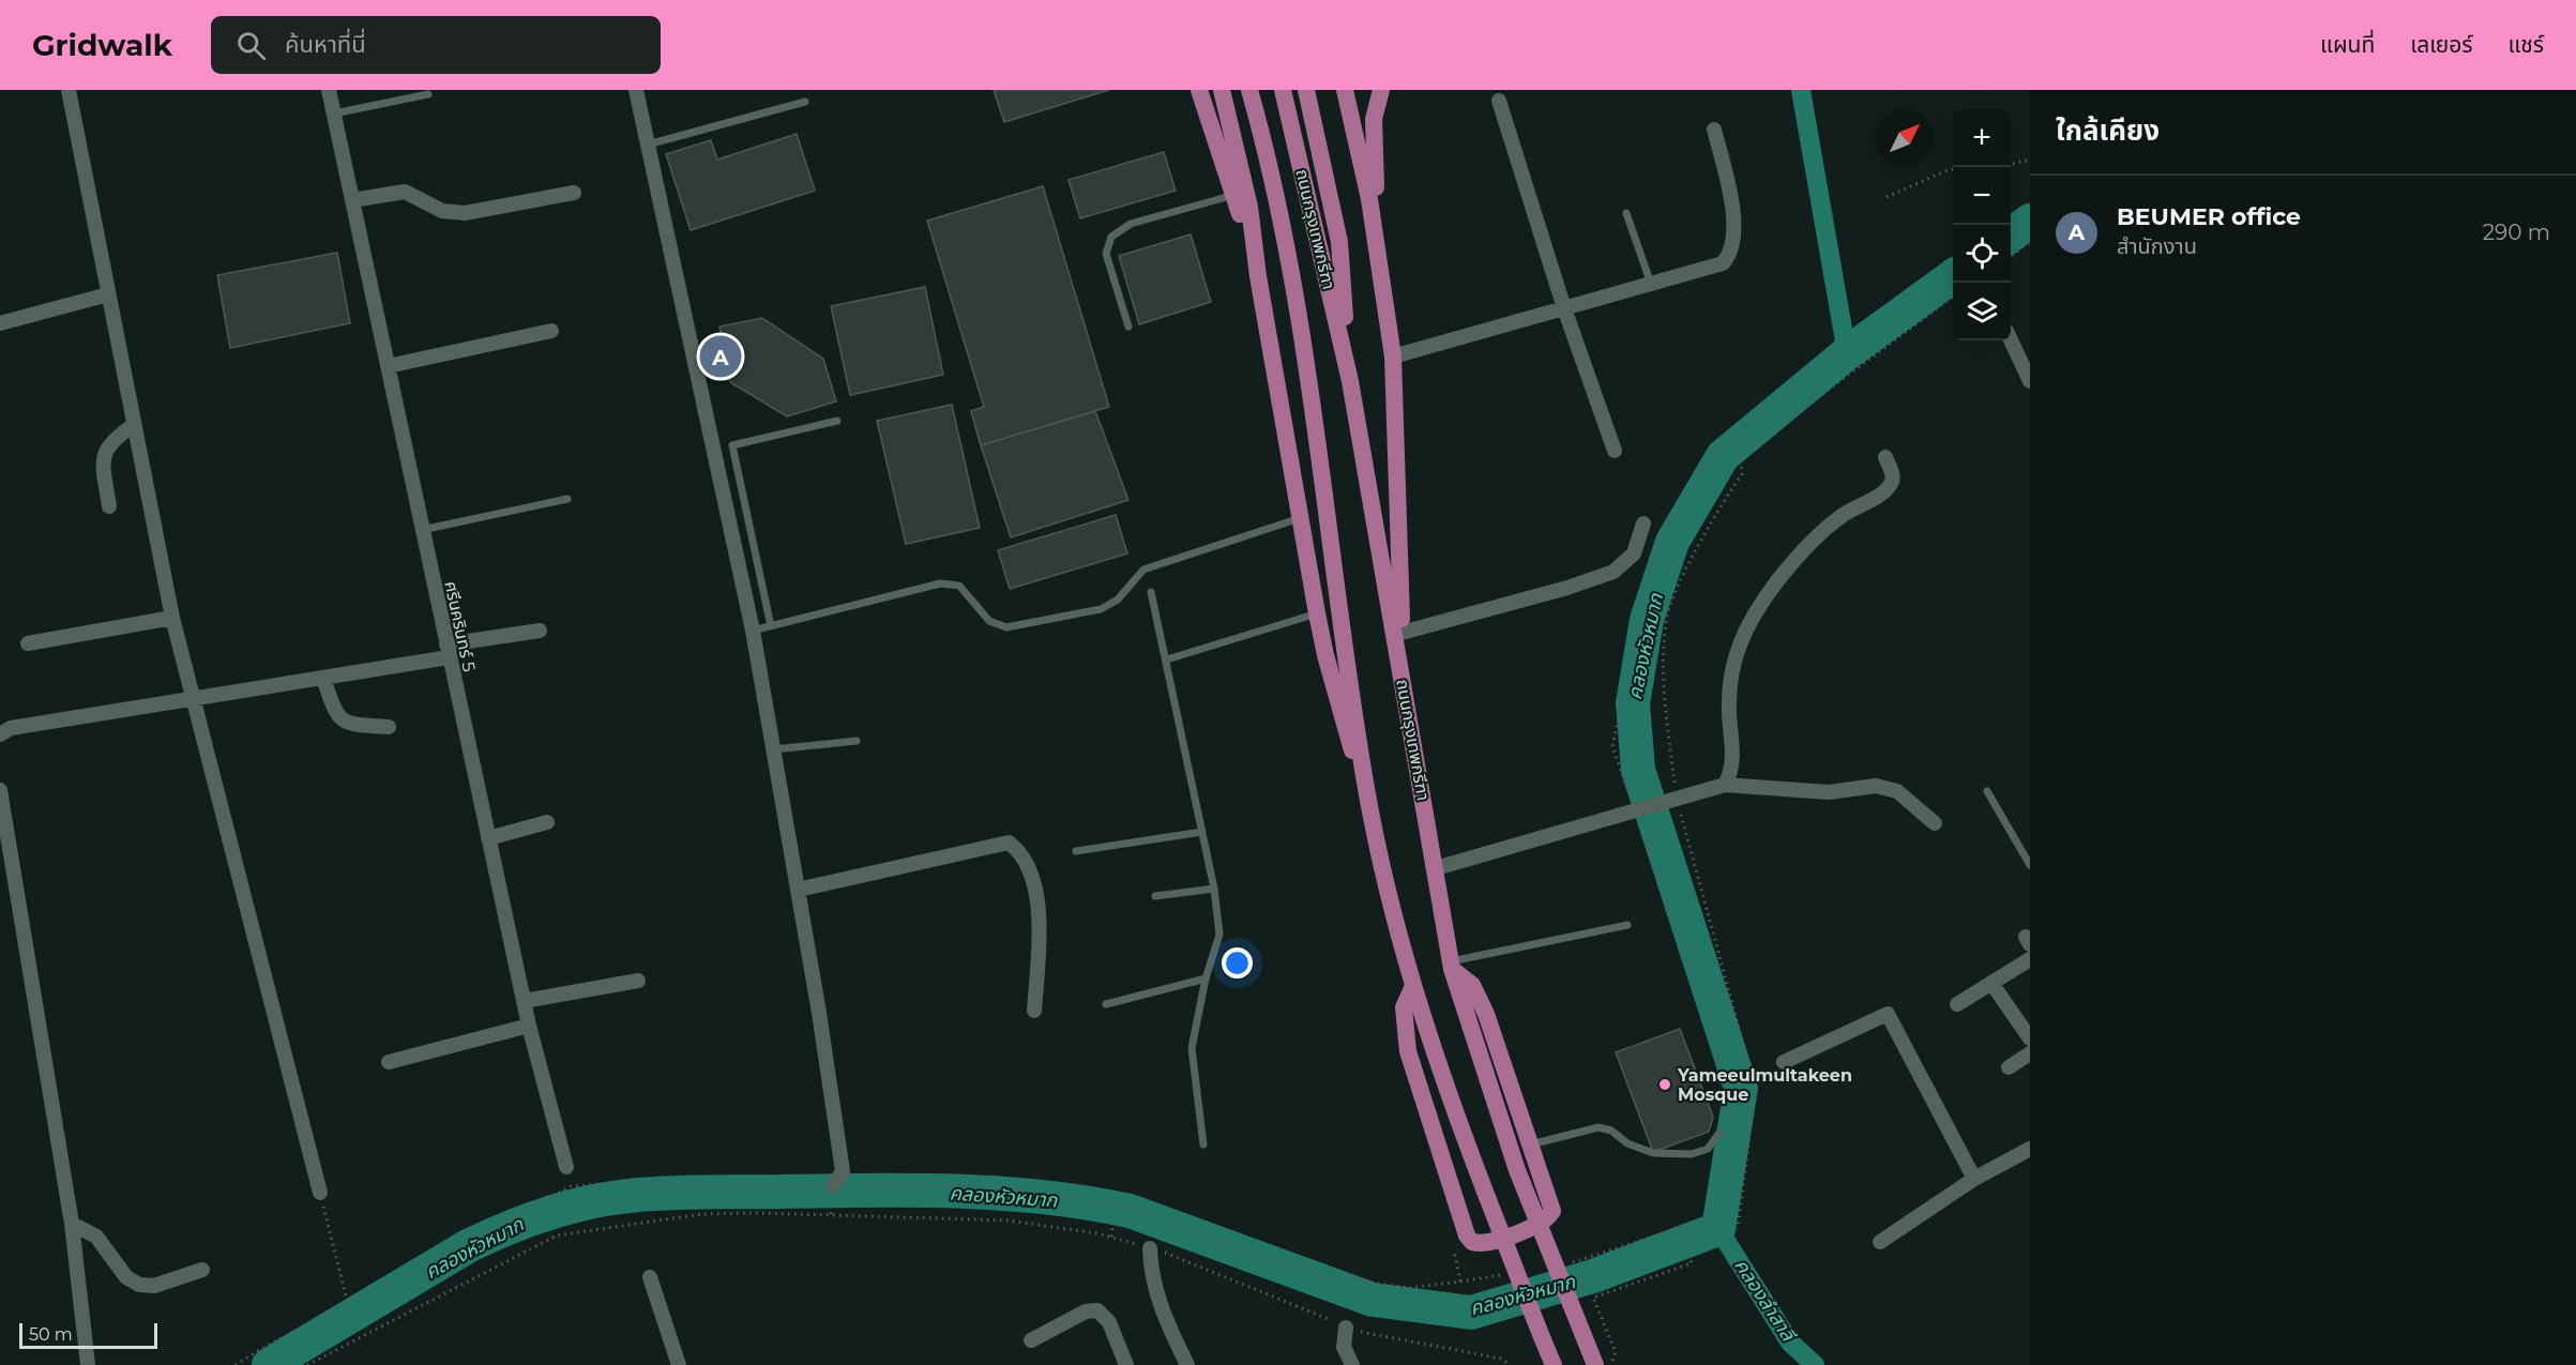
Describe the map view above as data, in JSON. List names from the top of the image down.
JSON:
{
  "streets": {
    "main road": ["ถนนกรุงเทพกรีฑา"],
    "street": ["ศรีนครินทร์ 5"]
  },
  "water": ["คลองหัวหมาก", "คลองลำสาลี"],
  "places": ["Yameeulmultakeen Mosque"],
  "scale_bar": "50 m",
  "north": "top right",
  "page": {
    "header": "Gridwalk",
    "search": "ค้นหาที่นี่",
    "nav": ["แผนที่", "เลเยอร์", "แชร์"],
    "heading": "ใกล้เคียง",
    "map_buttons": ["+", "−"],
    "list": [
      {
        "mark": "A",
        "name": "BEUMER office",
        "note": "สำนักงาน",
        "value": "290 m"
      }
    ],
    "pins": "A",
    "scale": "50 m"
  }
}
